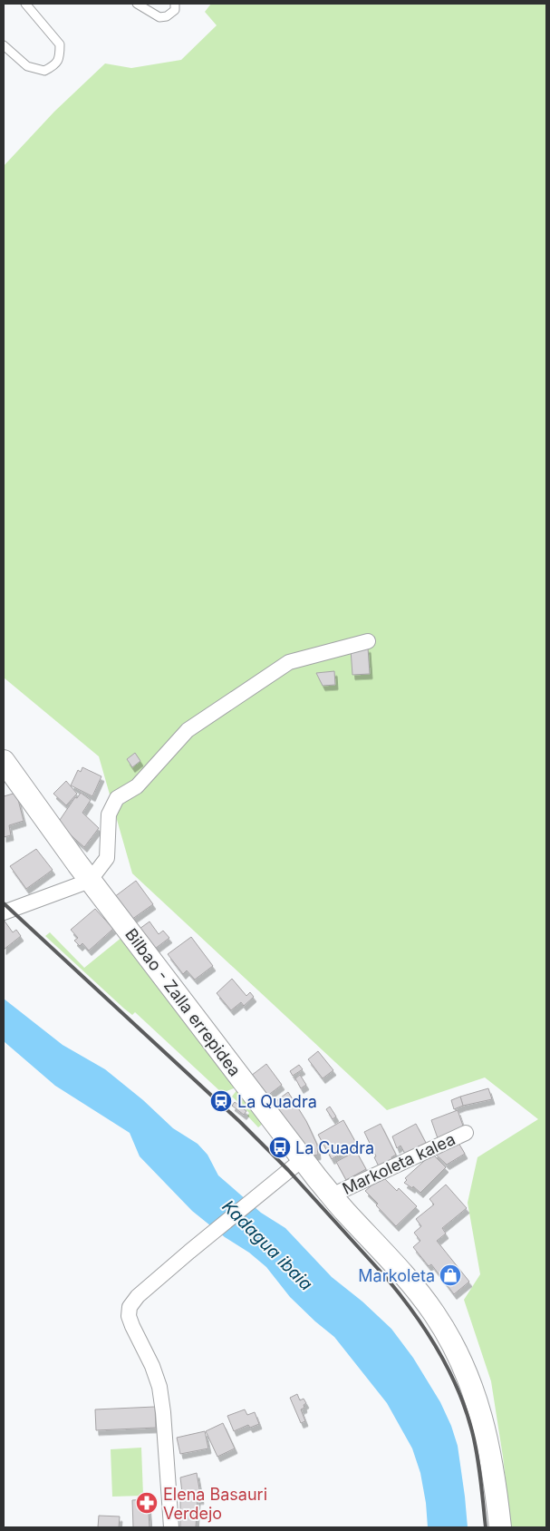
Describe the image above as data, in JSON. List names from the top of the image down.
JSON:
{
  "streets": {
    "street": ["Bilbao - Zalla errepidea", "Markoleta kalea"]
  },
  "crossings": [
    ["Bilbao - Zalla errepidea", "Markoleta kalea"]
  ],
  "water": ["Kadagua ibaia"],
  "places": {
    "station": ["La Quadra"],
    "bus stop": ["La Cuadra"],
    "shop": ["Markoleta"],
    "pharmacy": ["Elena Basauri Verdejo"]
  }
}
